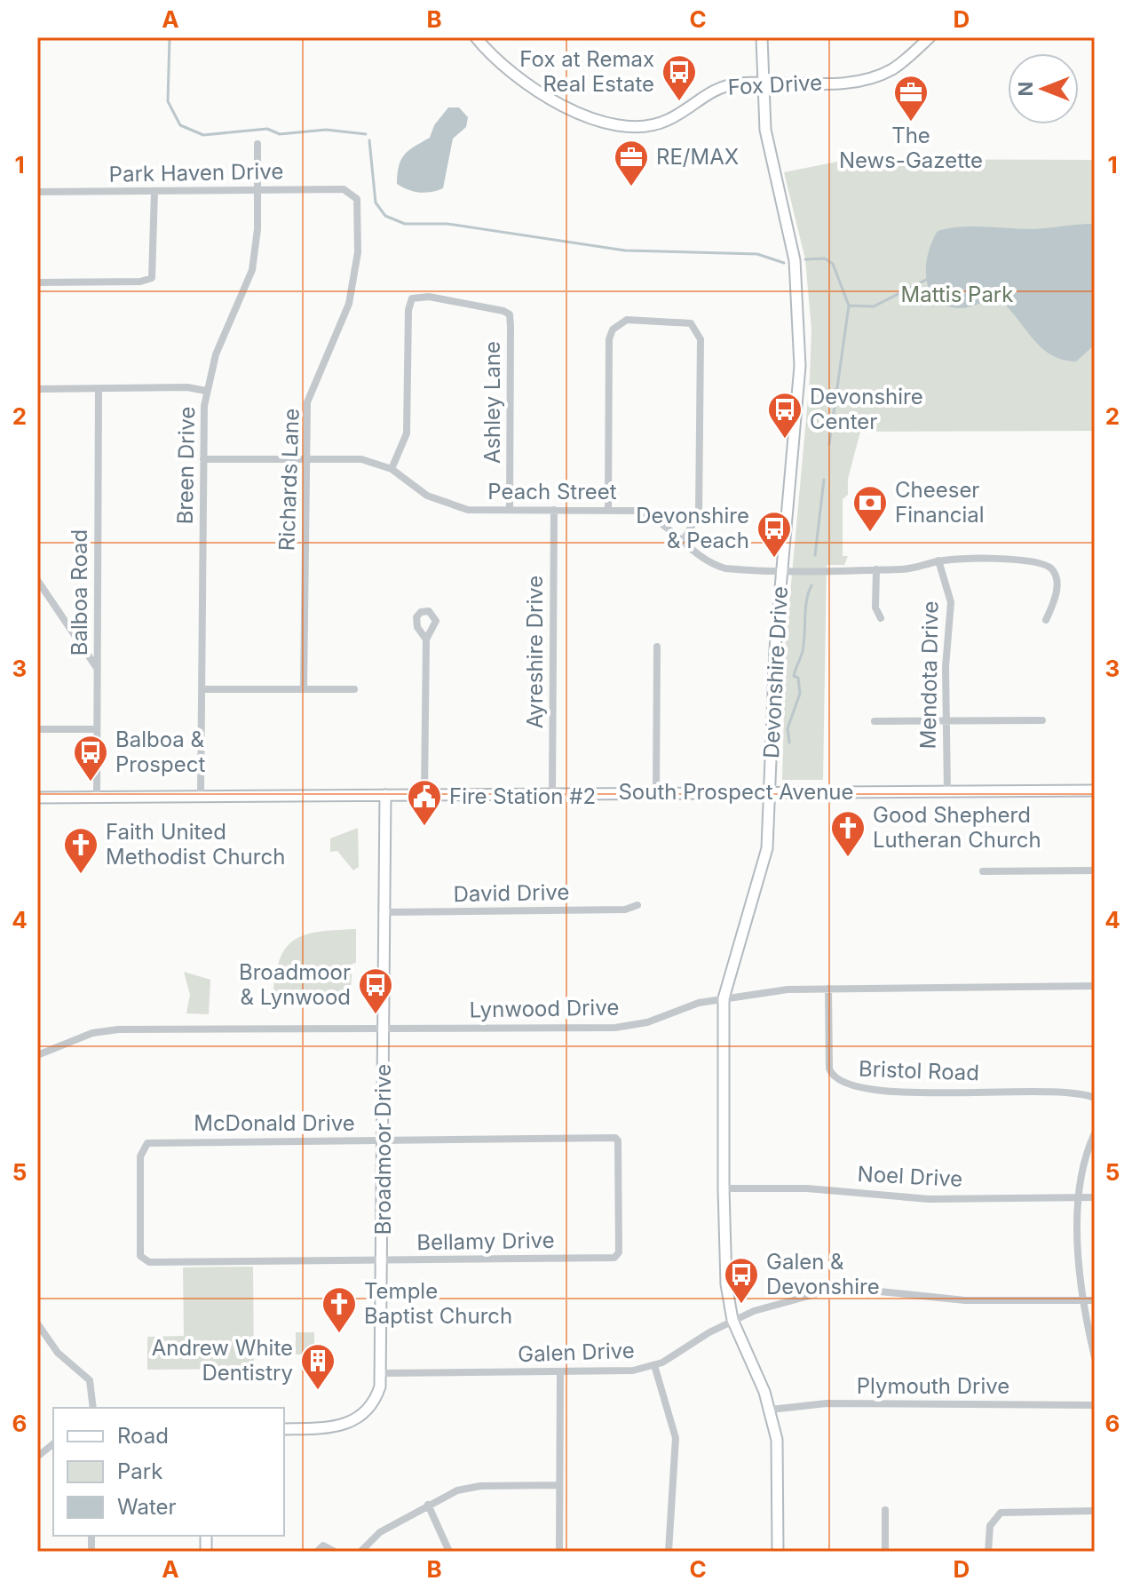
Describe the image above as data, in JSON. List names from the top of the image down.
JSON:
{
  "streets": {
    "street": [
      "Fox Drive",
      "Park Haven Drive",
      "Ashley Lane",
      "Breen Drive",
      "Richards Lane",
      "Peach Street",
      "Balboa Road",
      "Ayreshire Drive",
      "Devonshire Drive",
      "Mendota Drive",
      "South Prospect Avenue",
      "David Drive",
      "Lynwood Drive",
      "Bristol Road",
      "McDonald Drive",
      "Broadmoor Drive",
      "Noel Drive",
      "Bellamy Drive",
      "Galen Drive",
      "Plymouth Drive"
    ]
  },
  "crossings": [
    ["Fox Drive", "Devonshire Drive"],
    ["Park Haven Drive", "Breen Drive"],
    ["Park Haven Drive", "Richards Lane"],
    ["Ashley Lane", "Peach Street"],
    ["Breen Drive", "Peach Street"],
    ["Breen Drive", "South Prospect Avenue"],
    ["Richards Lane", "Peach Street"],
    ["Peach Street", "Ayreshire Drive"],
    ["Peach Street", "Devonshire Drive"],
    ["Peach Street", "Mendota Drive"],
    ["Balboa Road", "South Prospect Avenue"],
    ["Ayreshire Drive", "South Prospect Avenue"],
    ["Devonshire Drive", "South Prospect Avenue"],
    ["Devonshire Drive", "Lynwood Drive"],
    ["Devonshire Drive", "Noel Drive"],
    ["Devonshire Drive", "Galen Drive"],
    ["Devonshire Drive", "Plymouth Drive"],
    ["Mendota Drive", "South Prospect Avenue"],
    ["South Prospect Avenue", "Broadmoor Drive"],
    ["David Drive", "Broadmoor Drive"],
    ["Lynwood Drive", "Bristol Road"],
    ["Lynwood Drive", "Broadmoor Drive"],
    ["McDonald Drive", "Broadmoor Drive"],
    ["McDonald Drive", "Bellamy Drive"],
    ["Broadmoor Drive", "Bellamy Drive"],
    ["Broadmoor Drive", "Galen Drive"]
  ],
  "parks": ["Mattis Park"],
  "places": {
    "bus stop": [
      "Fox at Remax Real Estate",
      "Devonshire Center",
      "Devonshire & Peach",
      "Balboa & Prospect",
      "Broadmoor & Lynwood",
      "Galen & Devonshire"
    ],
    "office": ["The News-Gazette", "RE/MAX"],
    "bank": ["Cheeser Financial"],
    "public building": ["Fire Station #2"],
    "church": ["Good Shepherd Lutheran Church", "Faith United Methodist Church", "Temple Baptist Church"],
    "building": ["Andrew White Dentistry"]
  },
  "legend": ["Road", "Park", "Water"],
  "north": "left",
  "grid": {
    "columns": [
      "A",
      "B",
      "C",
      "D"
    ],
    "rows": [
      "1",
      "2",
      "3",
      "4",
      "5",
      "6"
    ]
  }
}
